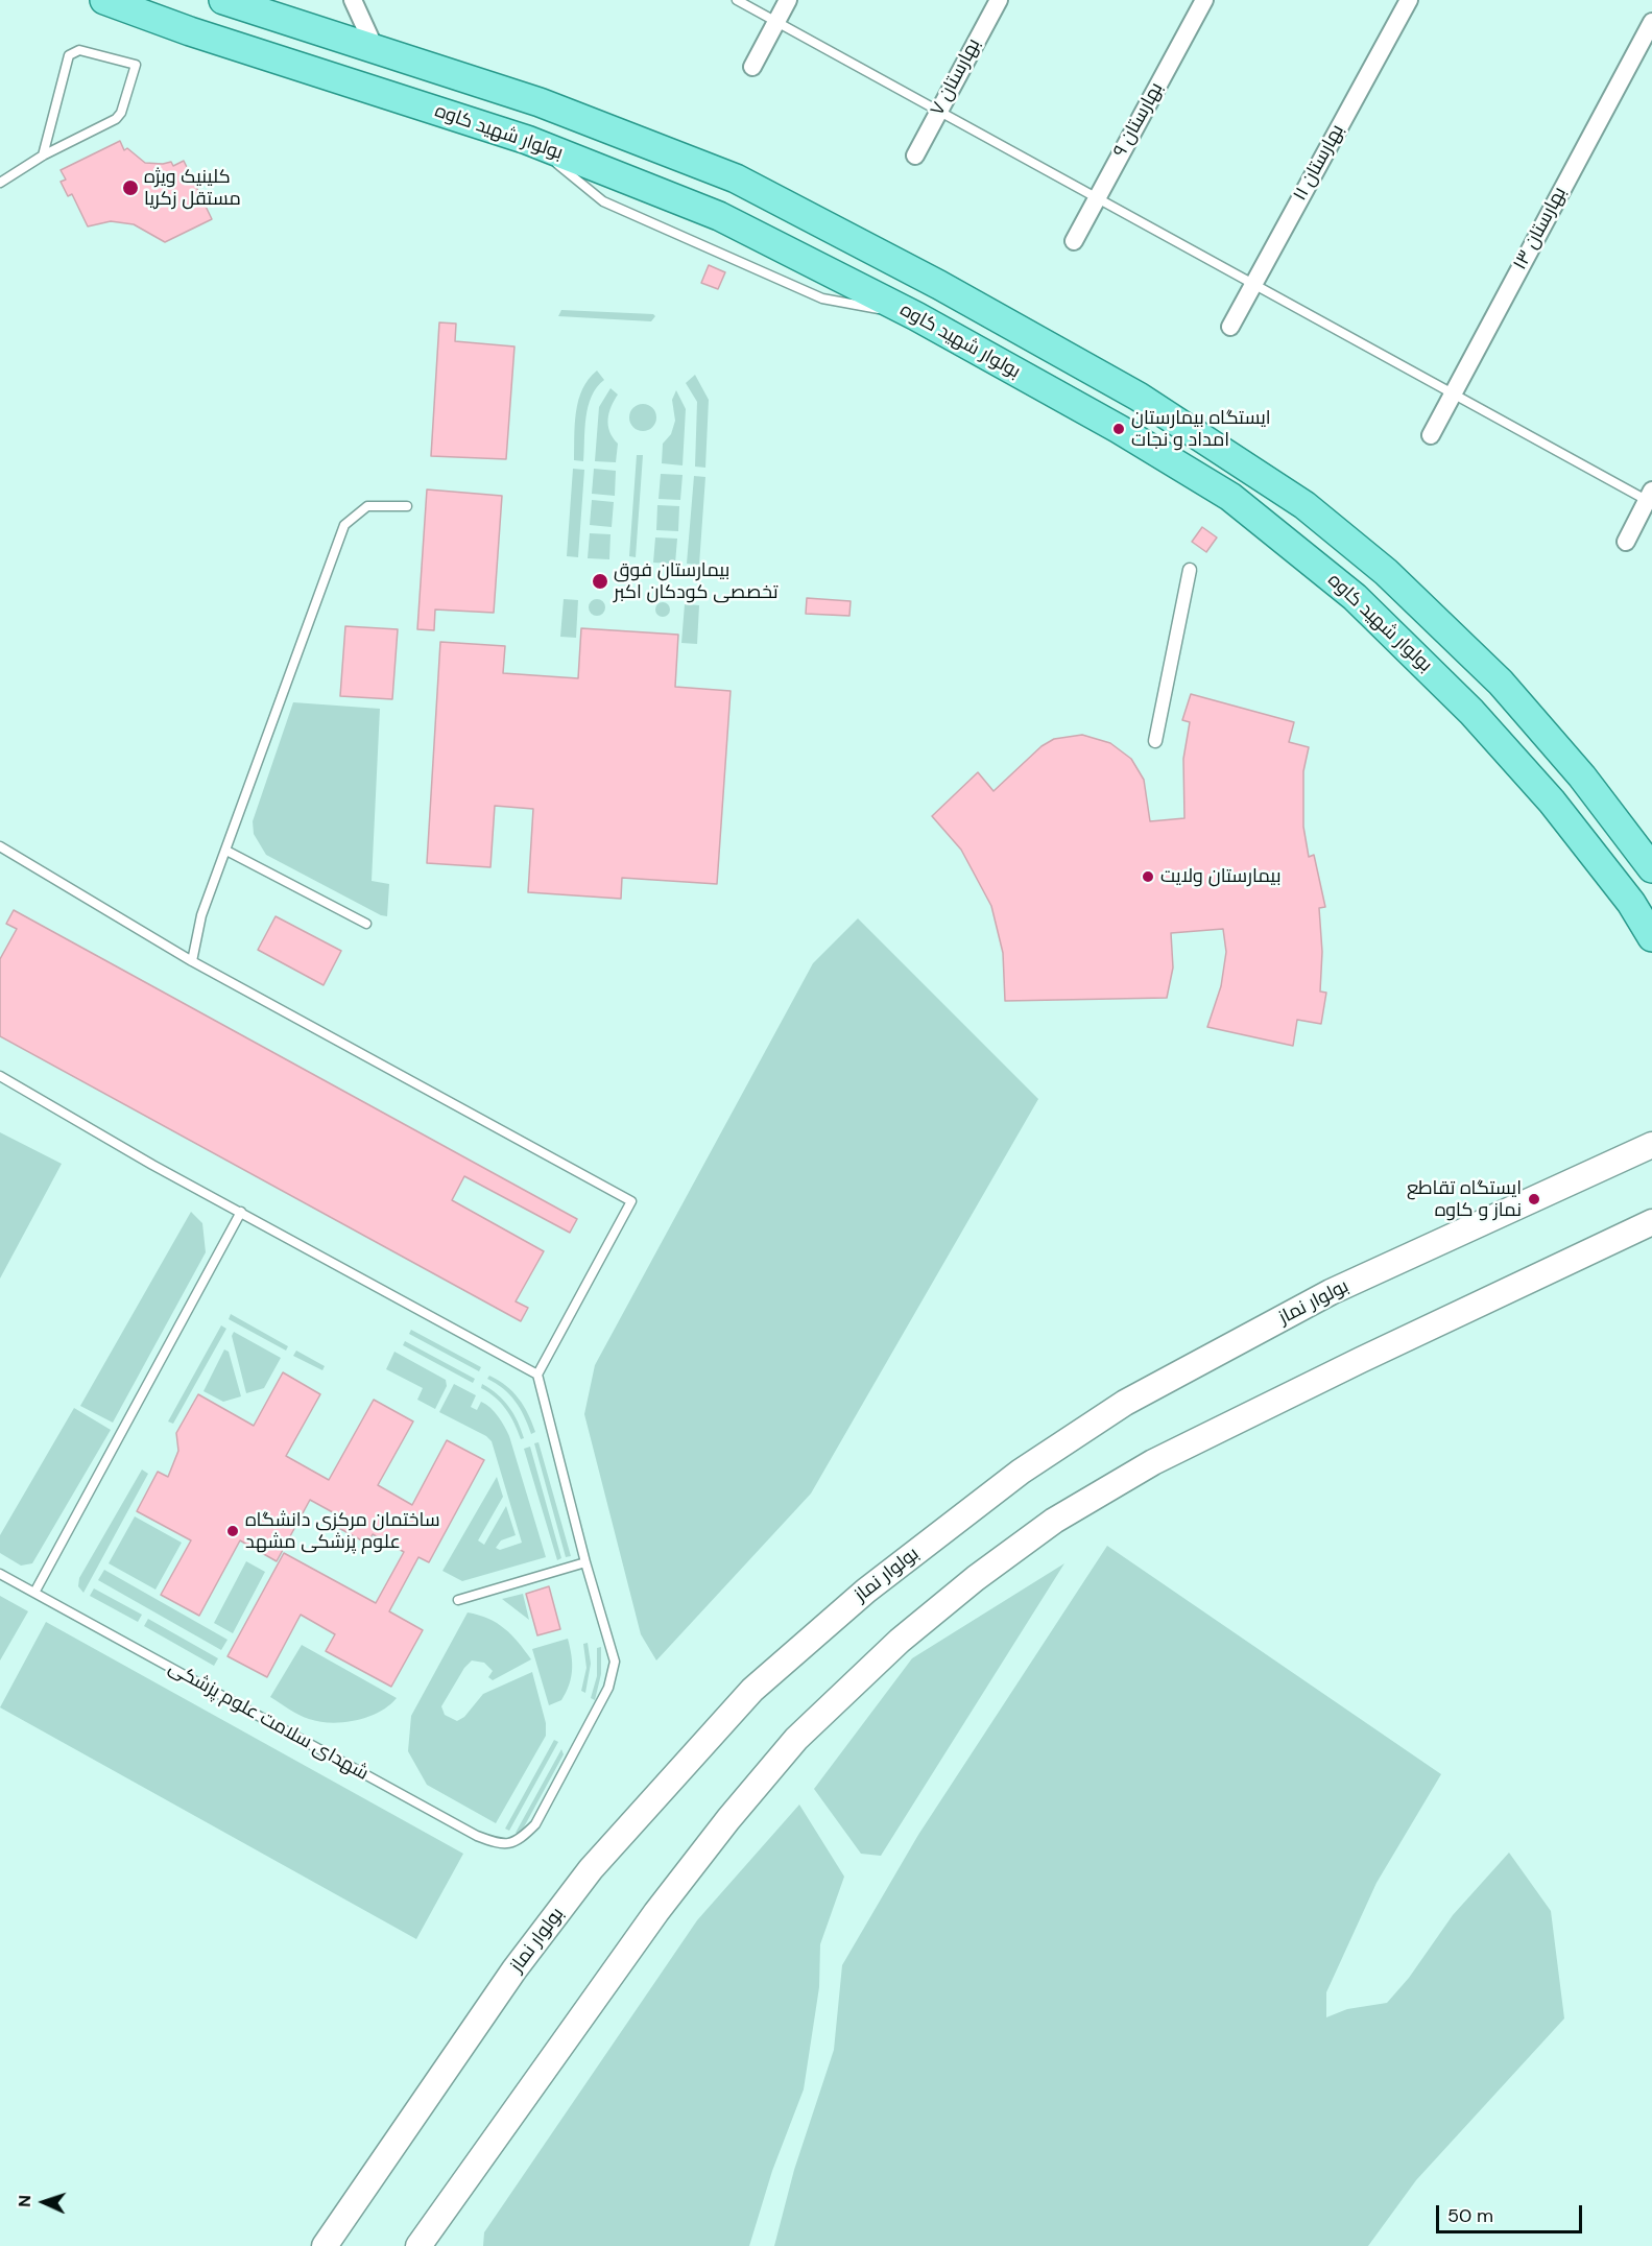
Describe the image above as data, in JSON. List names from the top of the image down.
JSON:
{
  "streets": {
    "main road": ["بولوار شهید کاوه", "بولوار نماز"],
    "street": [
      "بهارستان ۷",
      "بهارستان ۹",
      "بهارستان ۱۱",
      "بهارستان ۱۳"
    ],
    "lane": ["شهدای سلامت علوم پزشکی"]
  },
  "places": [
    "کلینیک ویژه مستقل زکریا",
    "ایستگاه بیمارستان امداد و نجات",
    "بیمارستان فوق تخصصی کودکان اکبر",
    "بیمارستان ولایت",
    "ایستگاه تقاطع نماز و کاوه",
    "ساختمان مرکزی دانشگاه علوم پزشکی مشهد"
  ],
  "scale_bar": "50 m",
  "north": "left"
}
